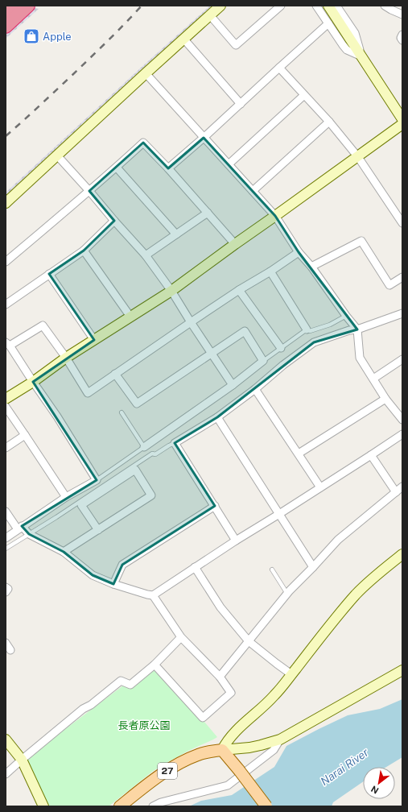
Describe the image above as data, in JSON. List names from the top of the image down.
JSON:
{
  "streets": {
    "main road": ["27"]
  },
  "water": ["Narai River"],
  "parks": ["長者原公園"],
  "places": {
    "shop": ["Apple"]
  },
  "north": "bottom left"
}
